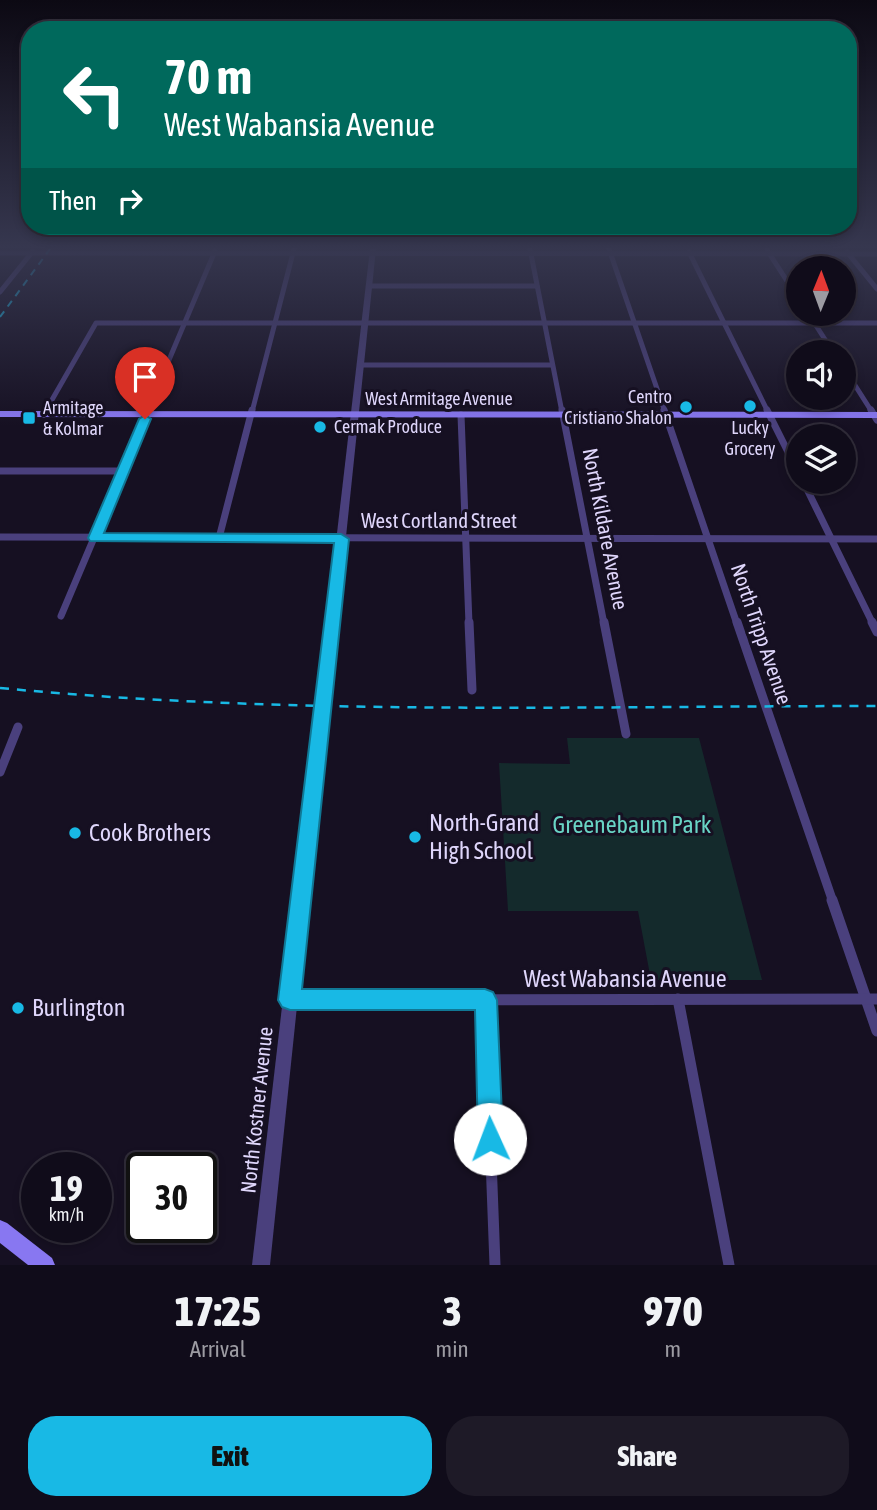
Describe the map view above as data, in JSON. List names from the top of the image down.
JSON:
{
  "streets": {
    "main road": ["West Armitage Avenue"],
    "street": [
      "West Cortland Street",
      "North Kildare Avenue",
      "North Tripp Avenue",
      "West Wabansia Avenue",
      "North Kostner Avenue"
    ]
  },
  "crossings": [
    ["West Armitage Avenue", "North Kildare Avenue"],
    ["West Armitage Avenue", "North Tripp Avenue"],
    ["West Armitage Avenue", "North Kostner Avenue"],
    ["West Cortland Street", "North Kildare Avenue"],
    ["West Cortland Street", "North Tripp Avenue"],
    ["West Cortland Street", "North Kostner Avenue"],
    ["North Tripp Avenue", "West Wabansia Avenue"],
    ["West Wabansia Avenue", "North Kostner Avenue"]
  ],
  "parks": ["Greenebaum Park"],
  "places": {
    "other": [
      "Lucky Grocery",
      "Centro Cristiano Shalon",
      "Cermak Produce",
      "Cook Brothers",
      "North-Grand High School",
      "Burlington"
    ],
    "transit": ["Armitage & Kolmar"]
  },
  "north": "top",
  "page": {
    "turn": ["70 m", "West Wabansia Avenue"],
    "then": "Then",
    "speed": "19 km/h",
    "limit": "30",
    "eta": [
      "17:25",
      "Arrival",
      "3",
      "min",
      "970",
      "m"
    ],
    "buttons": ["Exit", "Share"]
  }
}
